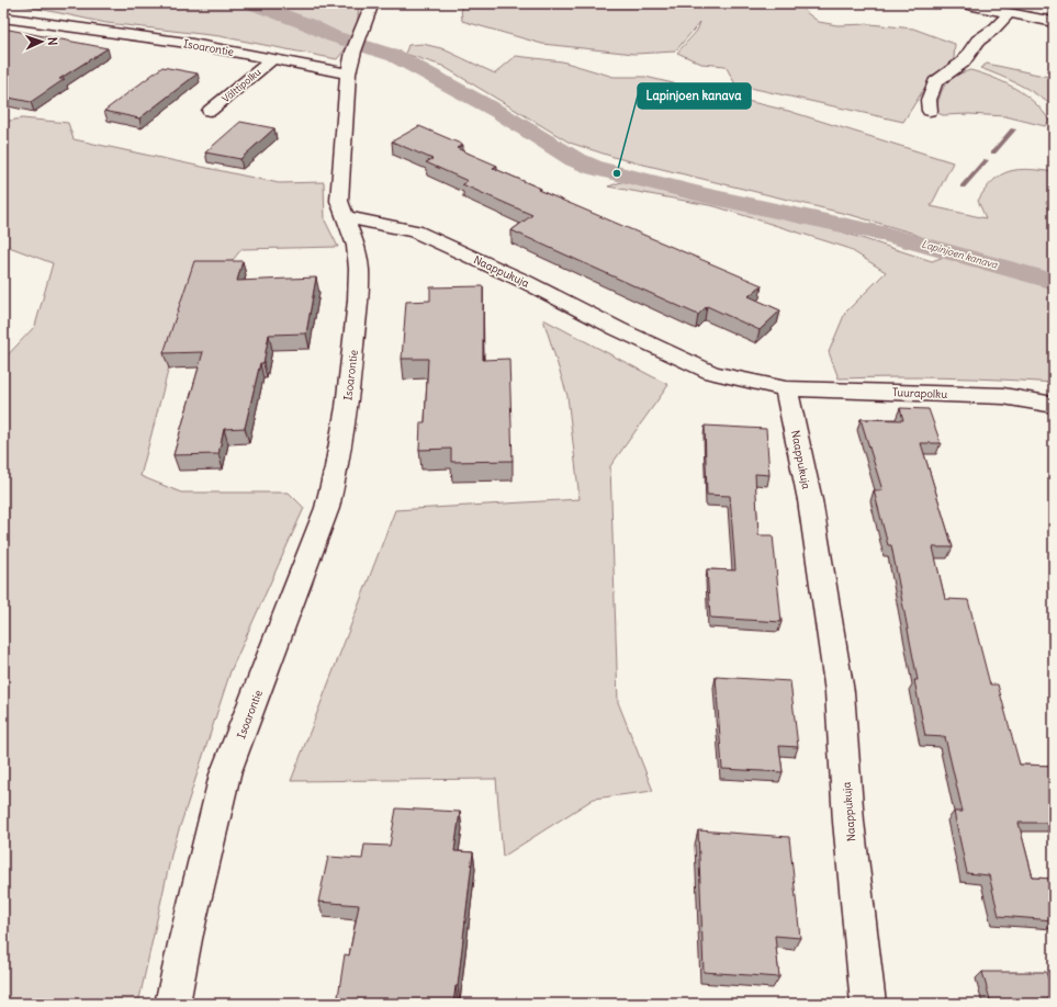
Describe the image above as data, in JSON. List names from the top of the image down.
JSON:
{
  "streets": {
    "street": [
      "Isoarontie",
      "Välttipolku",
      "Naappukuja",
      "Tuurapolku"
    ]
  },
  "crossings": [
    ["Isoarontie", "Välttipolku"],
    ["Isoarontie", "Naappukuja"],
    ["Naappukuja", "Tuurapolku"]
  ],
  "water": ["Lapinjoen kanava"],
  "places": ["Lapinjoen kanava"],
  "north": "right"
}
